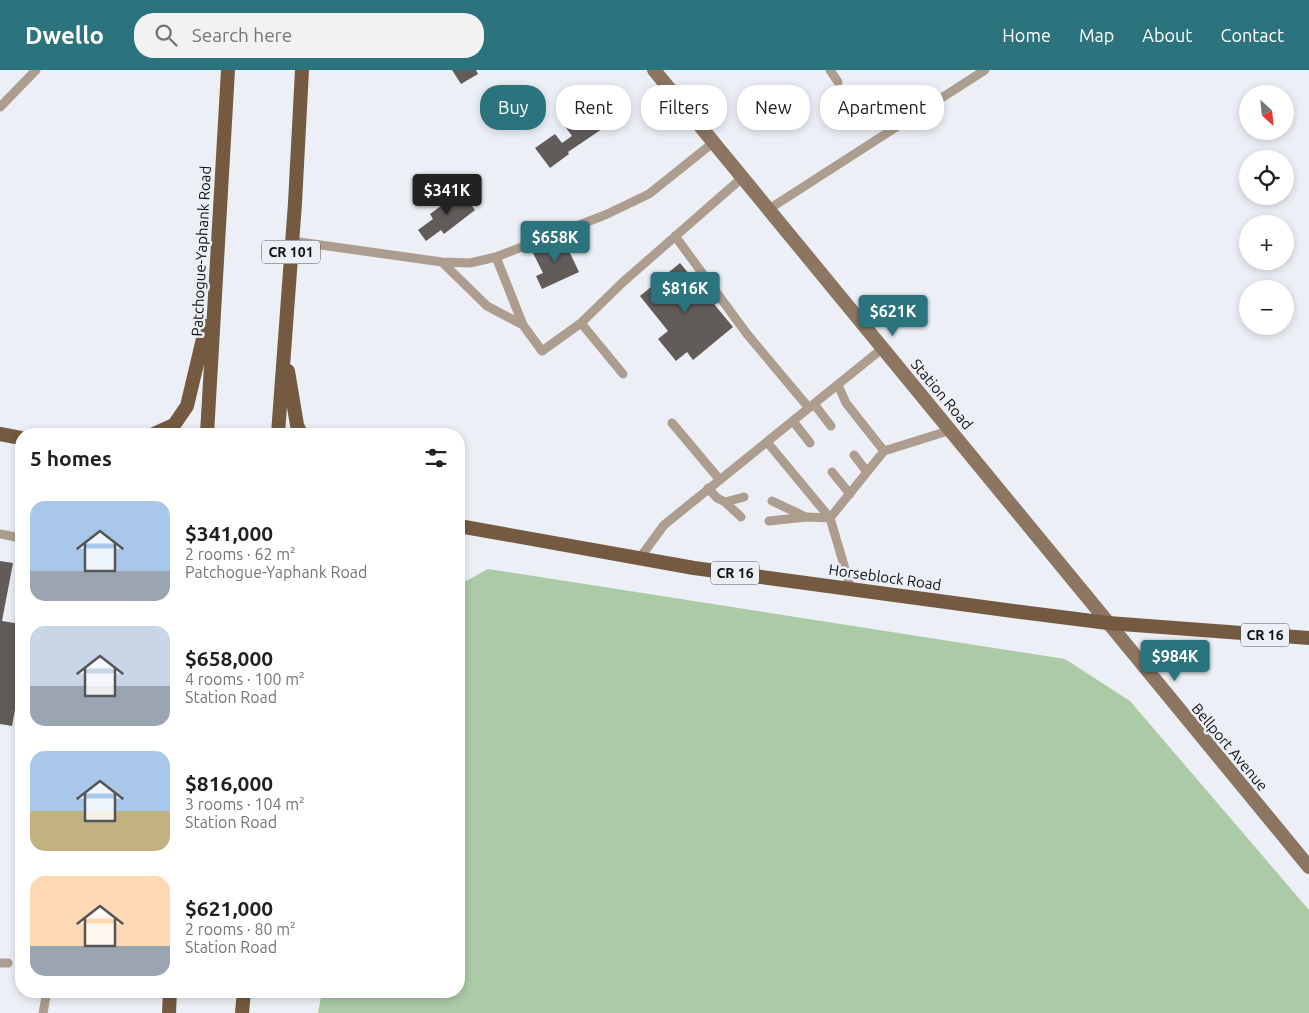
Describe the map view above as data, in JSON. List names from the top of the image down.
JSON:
{
  "streets": {
    "main road": [
      "Patchogue-Yaphank Road",
      "CR 101",
      "Station Road",
      "CR 16",
      "Horseblock Road",
      "Bellport Avenue"
    ]
  },
  "crossings": [
    ["Station Road", "Horseblock Road"],
    ["Station Road", "Bellport Avenue"],
    ["Horseblock Road", "Bellport Avenue"]
  ],
  "north": "bottom right",
  "page": {
    "header": "Dwello",
    "search": "Search here",
    "nav": [
      "Home",
      "Map",
      "About",
      "Contact"
    ],
    "map_buttons": ["+", "−"],
    "chip": [
      "Buy",
      "Rent",
      "Filters",
      "New",
      "Apartment"
    ],
    "price": [
      "$341K",
      "$658K",
      "$816K",
      "$621K",
      "$984K"
    ],
    "heading": "5 homes",
    "list": [
      {
        "name": "$341,000",
        "note": "2 rooms · 62 m² · Patchogue-Yaphank Road"
      },
      {
        "name": "$658,000",
        "note": "4 rooms · 100 m² · Station Road"
      },
      {
        "name": "$816,000",
        "note": "3 rooms · 104 m² · Station Road"
      },
      {
        "name": "$621,000",
        "note": "2 rooms · 80 m² · Station Road"
      }
    ]
  }
}
